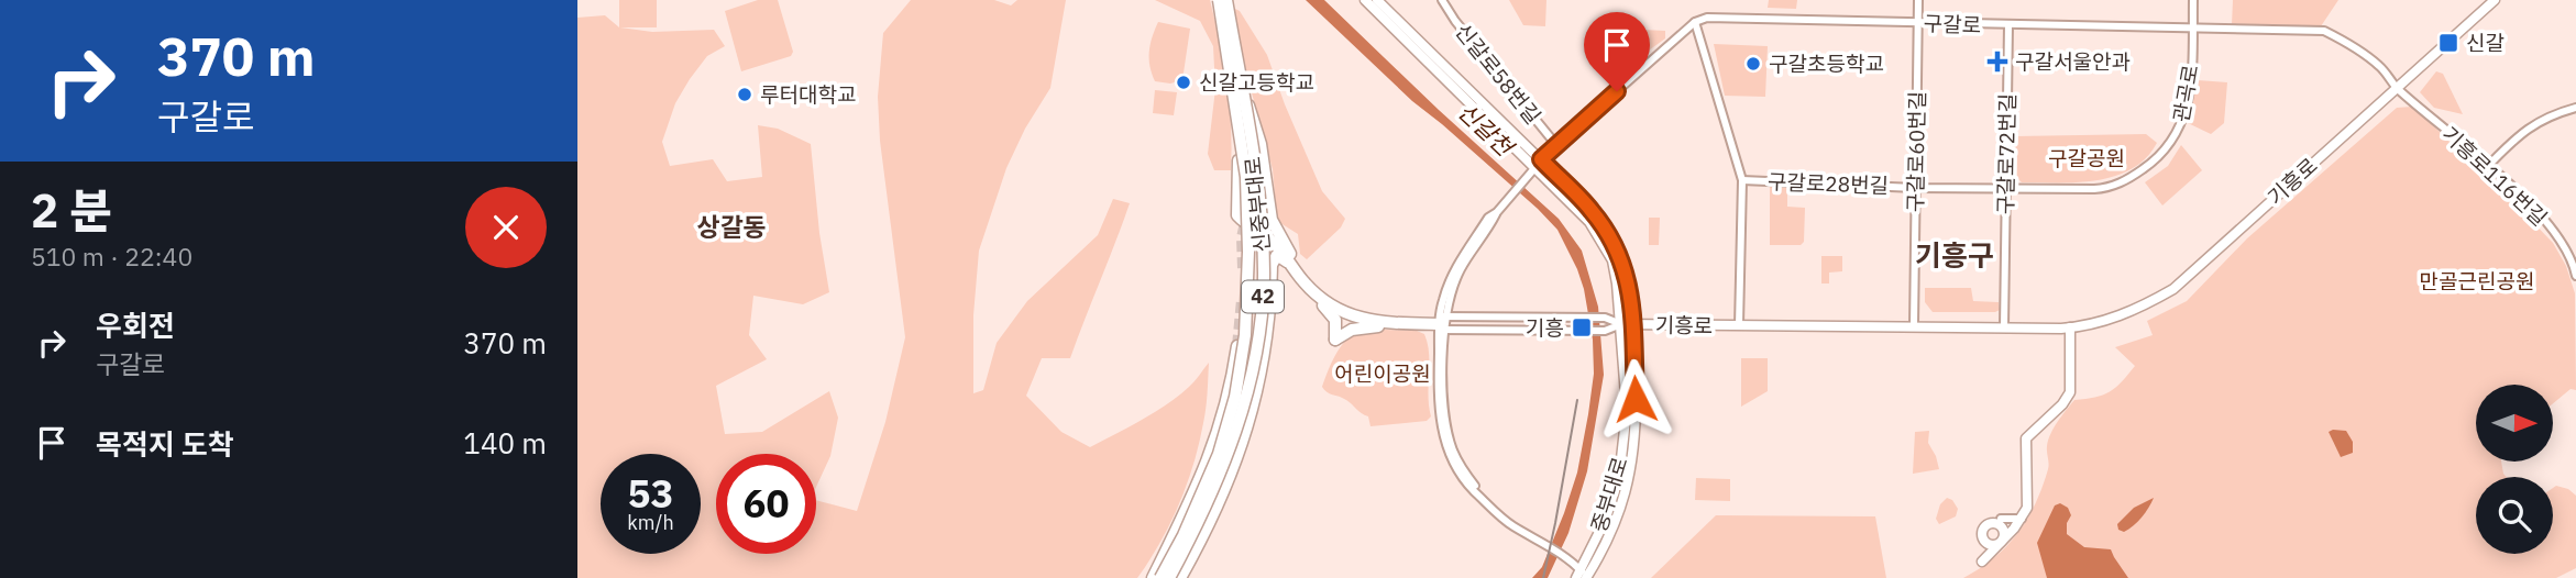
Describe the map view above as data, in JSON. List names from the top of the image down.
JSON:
{
  "streets": {
    "highway": ["신중부대로", "42"],
    "main road": ["기흥로", "중부대로"],
    "street": [
      "구갈로",
      "신갈로58번길",
      "관곡로",
      "구갈로60번길",
      "구갈로72번길",
      "기흥로116번길",
      "구갈로28번길"
    ]
  },
  "crossings": [
    ["구갈로", "관곡로"],
    ["구갈로", "구갈로60번길"],
    ["구갈로", "구갈로72번길"],
    ["구갈로", "기흥로116번길"],
    ["구갈로", "기흥로"],
    ["구갈로", "구갈로28번길"],
    ["관곡로", "구갈로72번길"],
    ["관곡로", "구갈로28번길"],
    ["구갈로60번길", "기흥로"],
    ["구갈로60번길", "구갈로28번길"],
    ["구갈로72번길", "기흥로"],
    ["구갈로72번길", "구갈로28번길"],
    ["기흥로116번길", "기흥로"],
    ["기흥로", "구갈로28번길"],
    ["기흥로", "중부대로"]
  ],
  "districts": ["상갈동", "기흥구"],
  "water": ["신갈천"],
  "parks": ["구갈공원", "만골근린공원", "어린이공원"],
  "places": {
    "transit": ["신갈", "기흥"],
    "health": ["구갈서울안과"],
    "other": ["구갈초등학교", "신갈고등학교", "루터대학교"]
  },
  "north": "right",
  "page": {
    "turn": ["370 m", "구갈로"],
    "heading": ["2 분", "510 m · 22:40"],
    "list": [
      {
        "name": "우회전",
        "note": "구갈로",
        "value": "370 m"
      },
      {
        "name": "목적지 도착",
        "value": "140 m"
      }
    ],
    "speed": "53 km/h",
    "limit": "60"
  }
}
